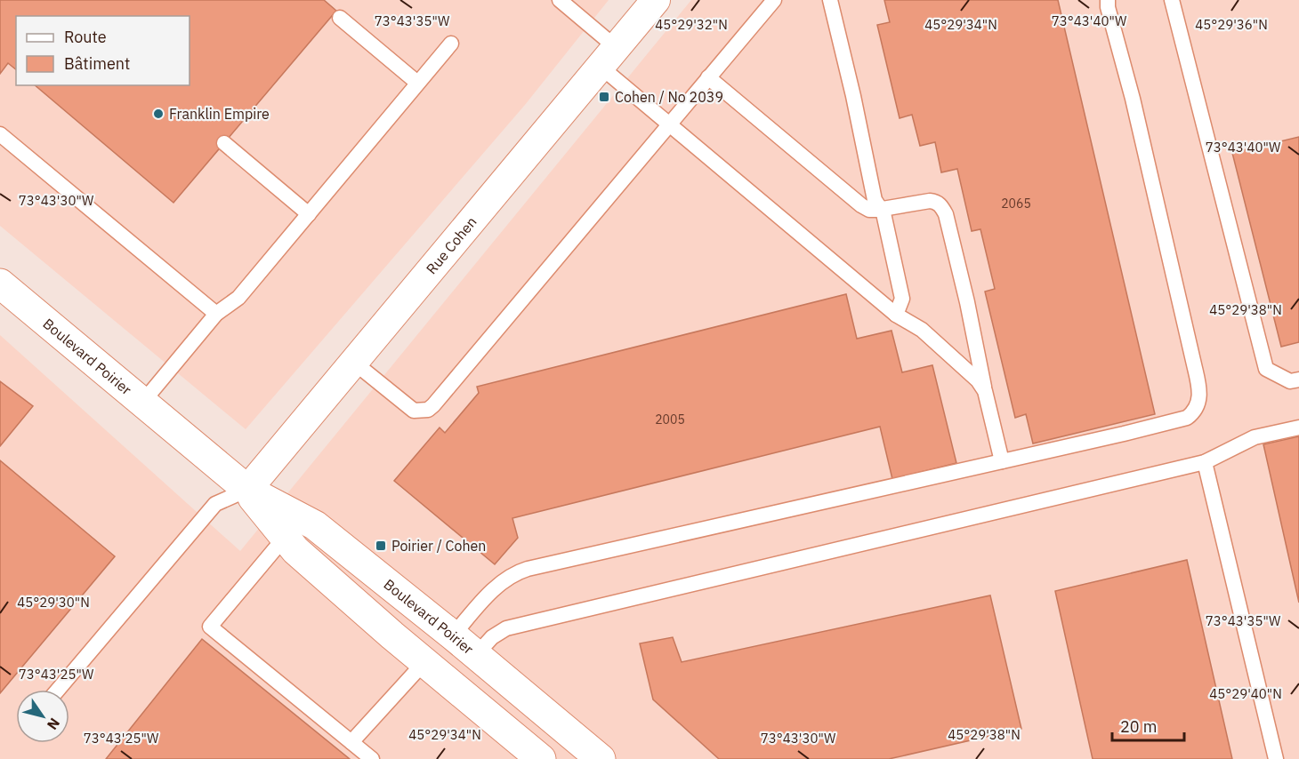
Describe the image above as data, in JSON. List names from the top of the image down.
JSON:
{
  "streets": {
    "street": ["Rue Cohen", "Boulevard Poirier"]
  },
  "crossings": [
    ["Rue Cohen", "Boulevard Poirier"]
  ],
  "places": {
    "transit": ["Cohen / No 2039", "Poirier / Cohen"],
    "other": ["Franklin Empire"]
  },
  "house_numbers": ["2065", "2005"],
  "legend": ["Route", "Bâtiment"],
  "scale_bar": "20 m",
  "north": "bottom right",
  "coordinates": [
    "73°43'35\"W",
    "73°43'40\"W",
    "45°29'32\"N",
    "45°29'34\"N",
    "45°29'36\"N",
    "73°43'30\"W",
    "45°29'38\"N",
    "45°29'30\"N",
    "73°43'25\"W",
    "45°29'40\"N"
  ]
}
